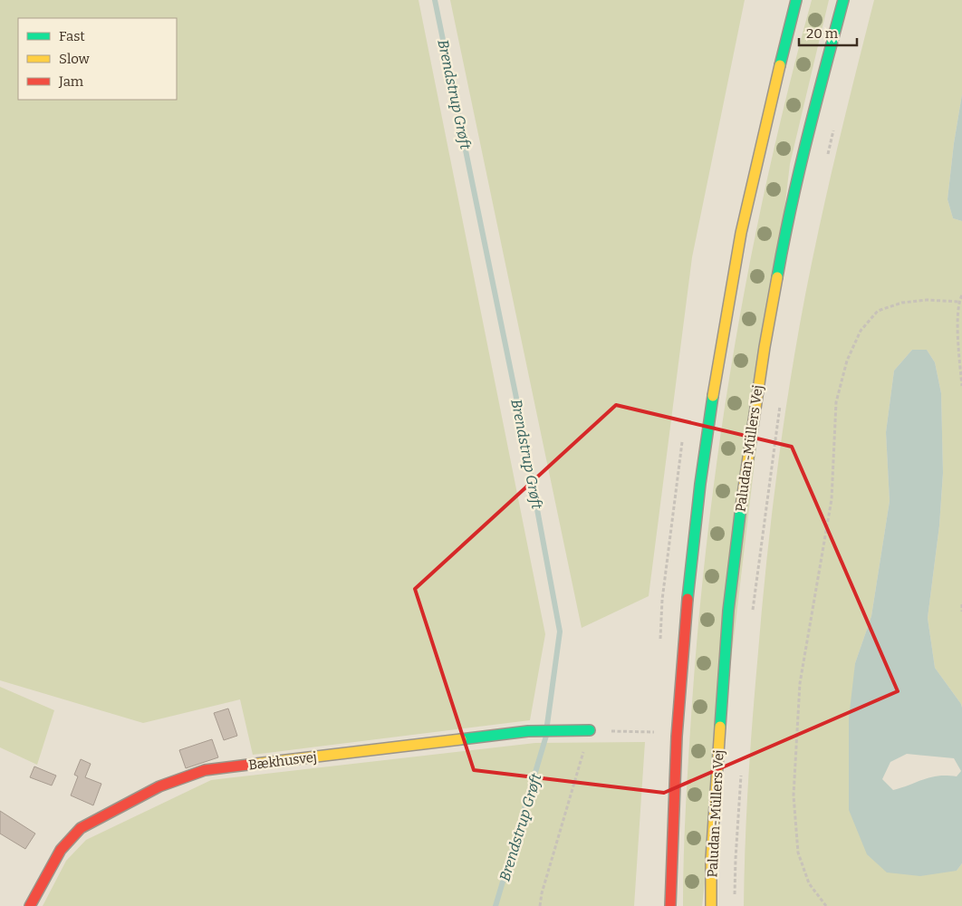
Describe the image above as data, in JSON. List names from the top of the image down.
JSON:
{
  "streets": {
    "street": ["Paludan-Müllers Vej", "Bækhusvej"]
  },
  "water": ["Brendstrup Grøft"],
  "legend": ["Fast", "Slow", "Jam"],
  "scale_bar": "20 m"
}
